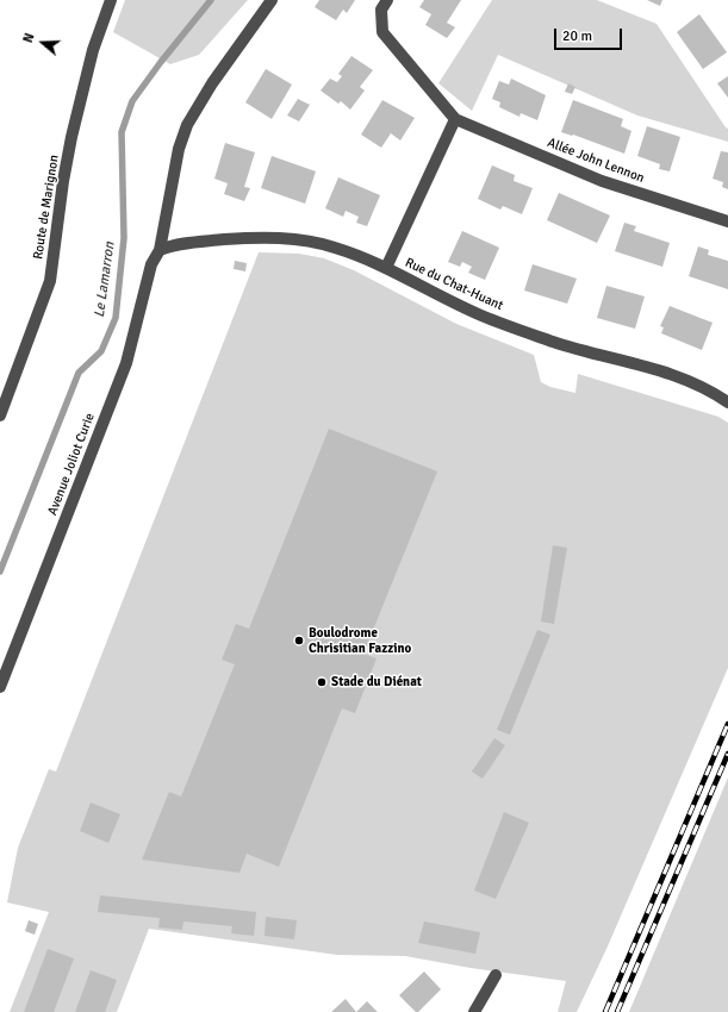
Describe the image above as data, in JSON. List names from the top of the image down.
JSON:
{
  "streets": {
    "street": [
      "Allée John Lennon",
      "Route de Marignon",
      "Rue du Chat-Huant",
      "Avenue Joliot Curie"
    ]
  },
  "crossings": [
    ["Rue du Chat-Huant", "Avenue Joliot Curie"]
  ],
  "water": ["Le Lamarron"],
  "places": ["Boulodrome Chrisitian Fazzino", "Stade du Diénat"],
  "scale_bar": "20 m",
  "north": "left"
}
